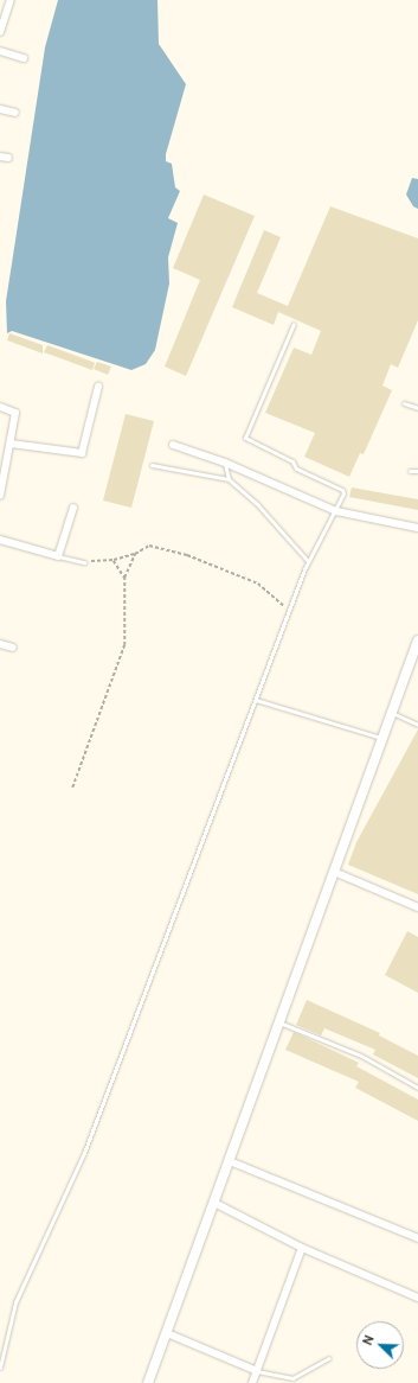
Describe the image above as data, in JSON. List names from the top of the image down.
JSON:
{
  "north": "top left"
}
